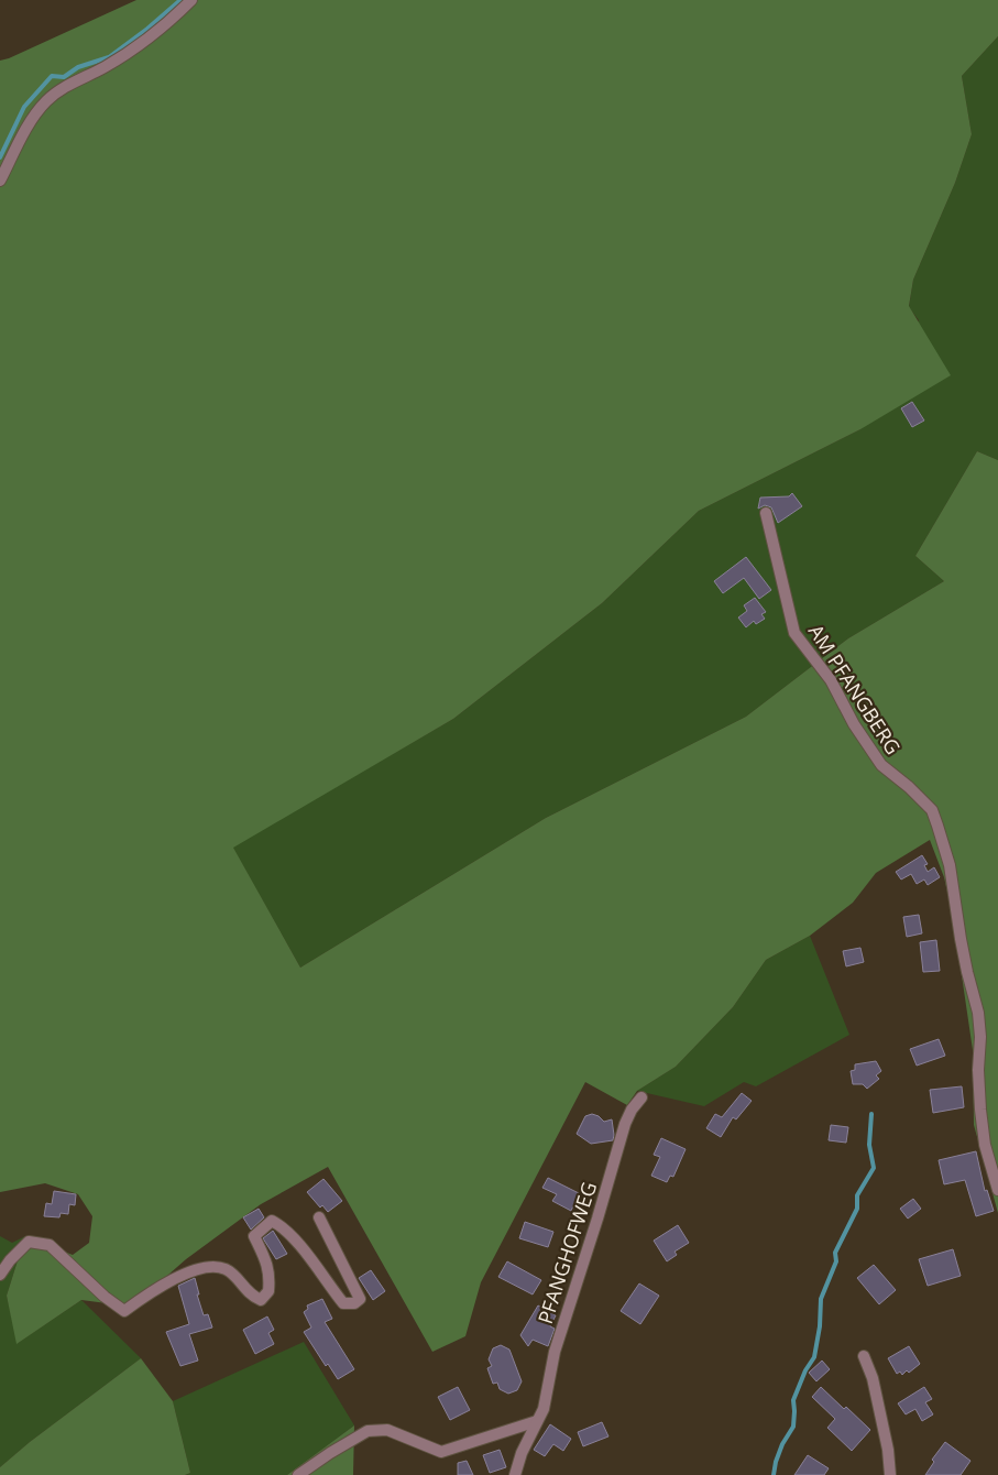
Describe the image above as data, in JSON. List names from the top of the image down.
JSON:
{
  "streets": {
    "street": ["AM PFANGBERG", "PFANGHOFWEG"]
  }
}
